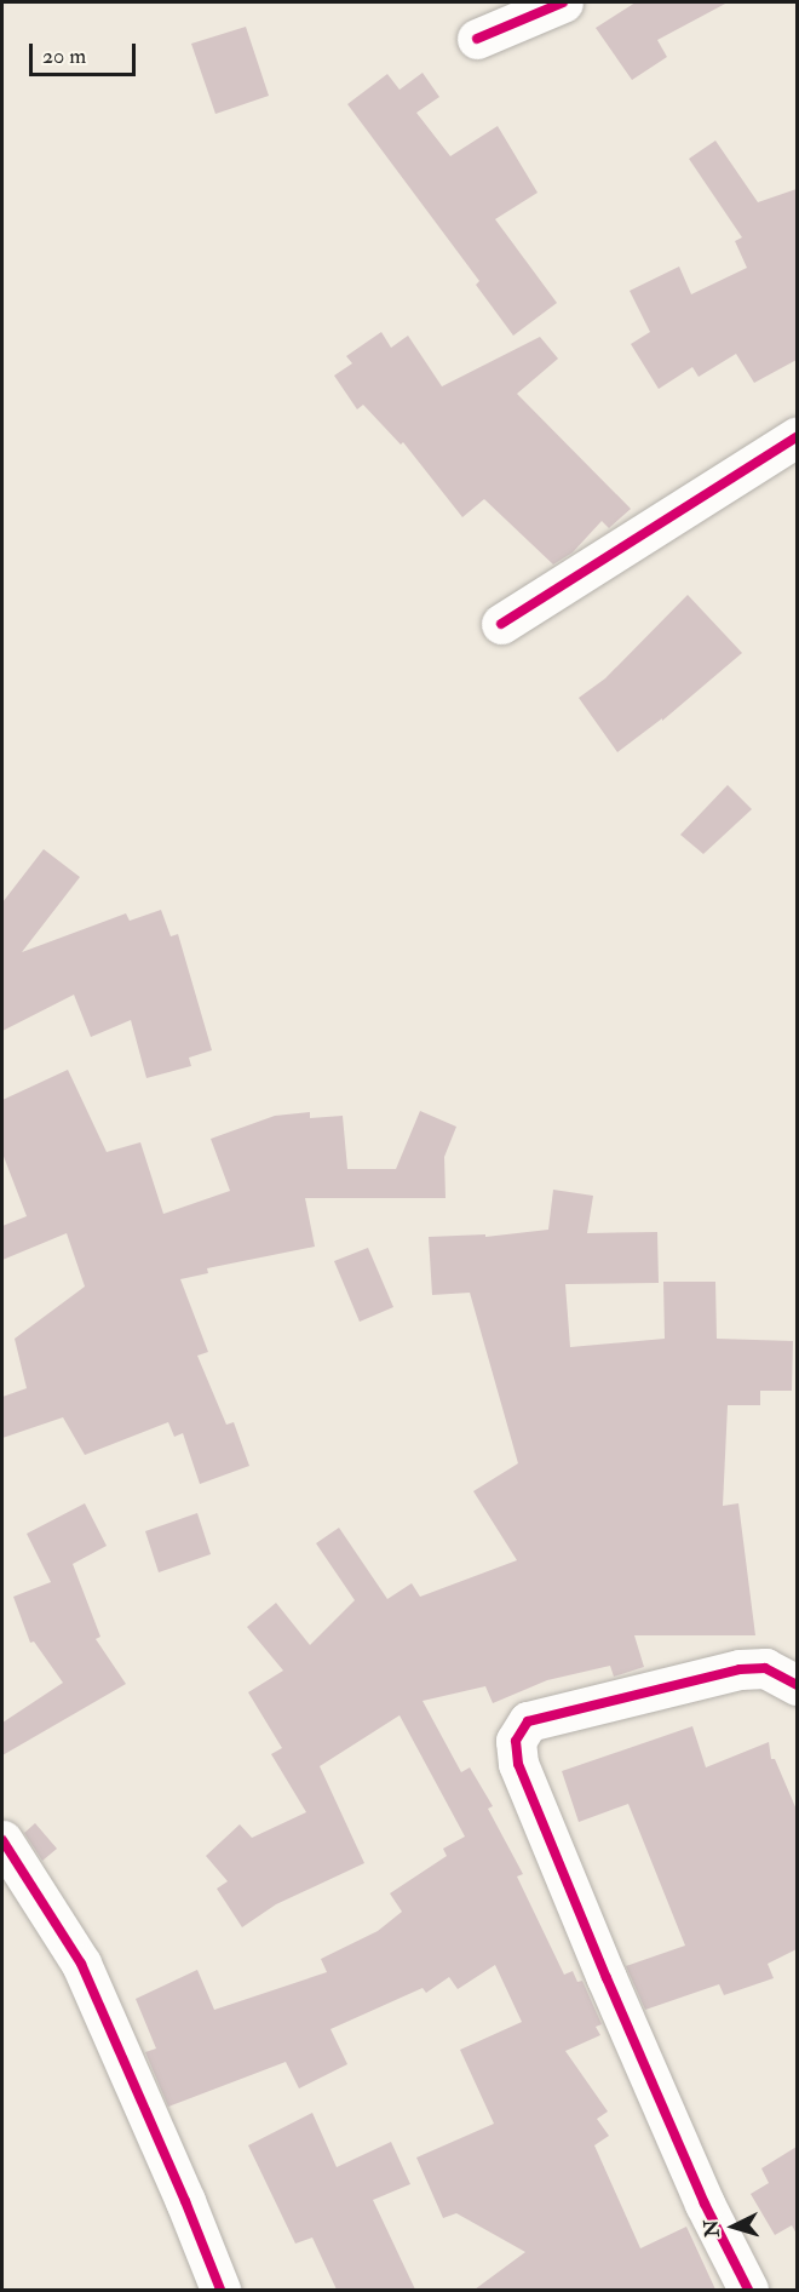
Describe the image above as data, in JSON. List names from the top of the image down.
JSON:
{
  "scale_bar": "20 m",
  "north": "left"
}
